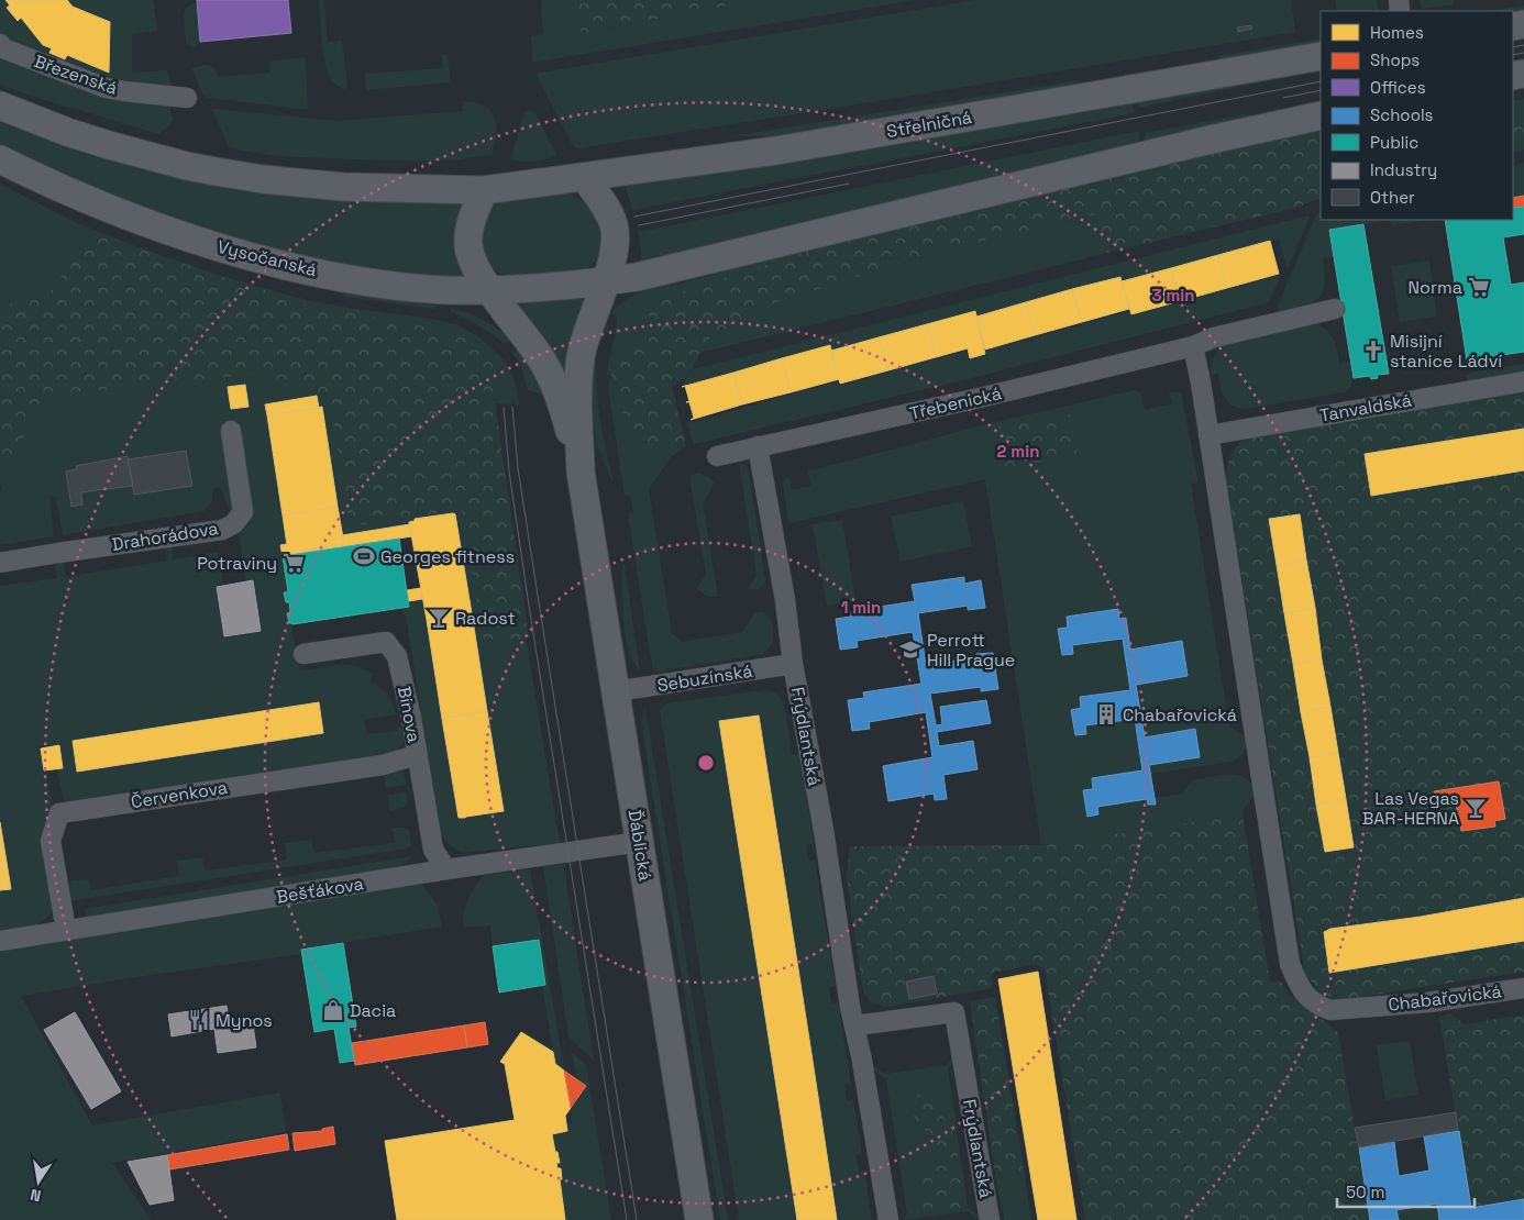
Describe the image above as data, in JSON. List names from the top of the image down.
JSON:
{
  "streets": {
    "main road": ["Střelničná", "Vysočanská", "Ďáblická"],
    "street": [
      "Březenská",
      "Třebenická",
      "Tanvaldská",
      "Drahorádova",
      "Sebuzínská",
      "Bínova",
      "Frýdlantská",
      "Červenkova",
      "Bešťákova",
      "Chabařovická"
    ]
  },
  "crossings": [
    ["Střelničná", "Vysočanská"],
    ["Třebenická", "Frýdlantská"],
    ["Tanvaldská", "Chabařovická"],
    ["Sebuzínská", "Frýdlantská"],
    ["Sebuzínská", "Ďáblická"],
    ["Bínova", "Červenkova"],
    ["Bínova", "Bešťákova"],
    ["Červenkova", "Bešťákova"],
    ["Ďáblická", "Bešťákova"]
  ],
  "places": {
    "supermarket": ["Norma", "Potraviny"],
    "church": ["Misijní stanice Ládví"],
    "sports": ["Georges fitness"],
    "bar": ["Radost", "Las Vegas BAR-HERNA"],
    "school or university": ["Perrott Hill Prague"],
    "building": ["Chabařovická"],
    "shop": ["Dacia"],
    "restaurant": ["Mynos"]
  },
  "legend": [
    "Homes",
    "Shops",
    "Offices",
    "Schools",
    "Public",
    "Industry",
    "Other"
  ],
  "scale_bar": "50 m",
  "north": "bottom",
  "rings": ["3 min", "2 min", "1 min"]
}
